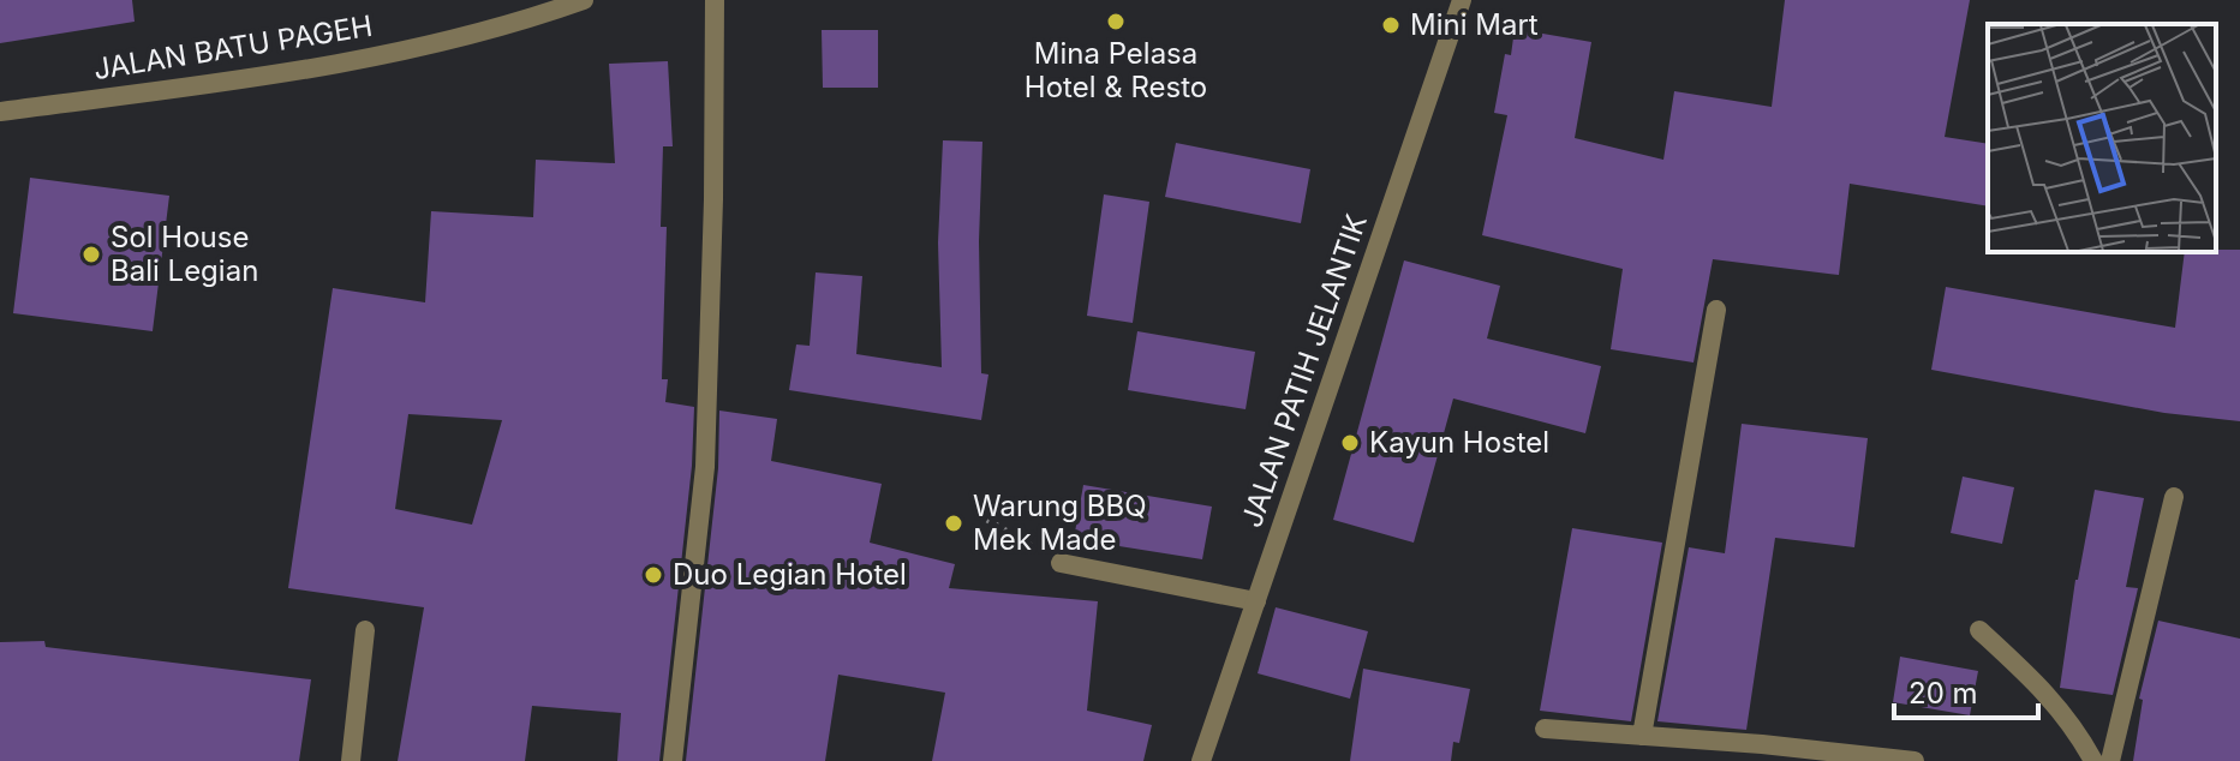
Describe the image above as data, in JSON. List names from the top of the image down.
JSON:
{
  "streets": {
    "street": ["JALAN BATU PAGEH", "JALAN PATIH JELANTIK"]
  },
  "places": [
    "Mina Pelasa Hotel & Resto",
    "Mini Mart",
    "Sol House Bali Legian",
    "Kayun Hostel",
    "Warung BBQ Mek Made",
    "Duo Legian Hotel"
  ],
  "scale_bar": "20 m"
}
